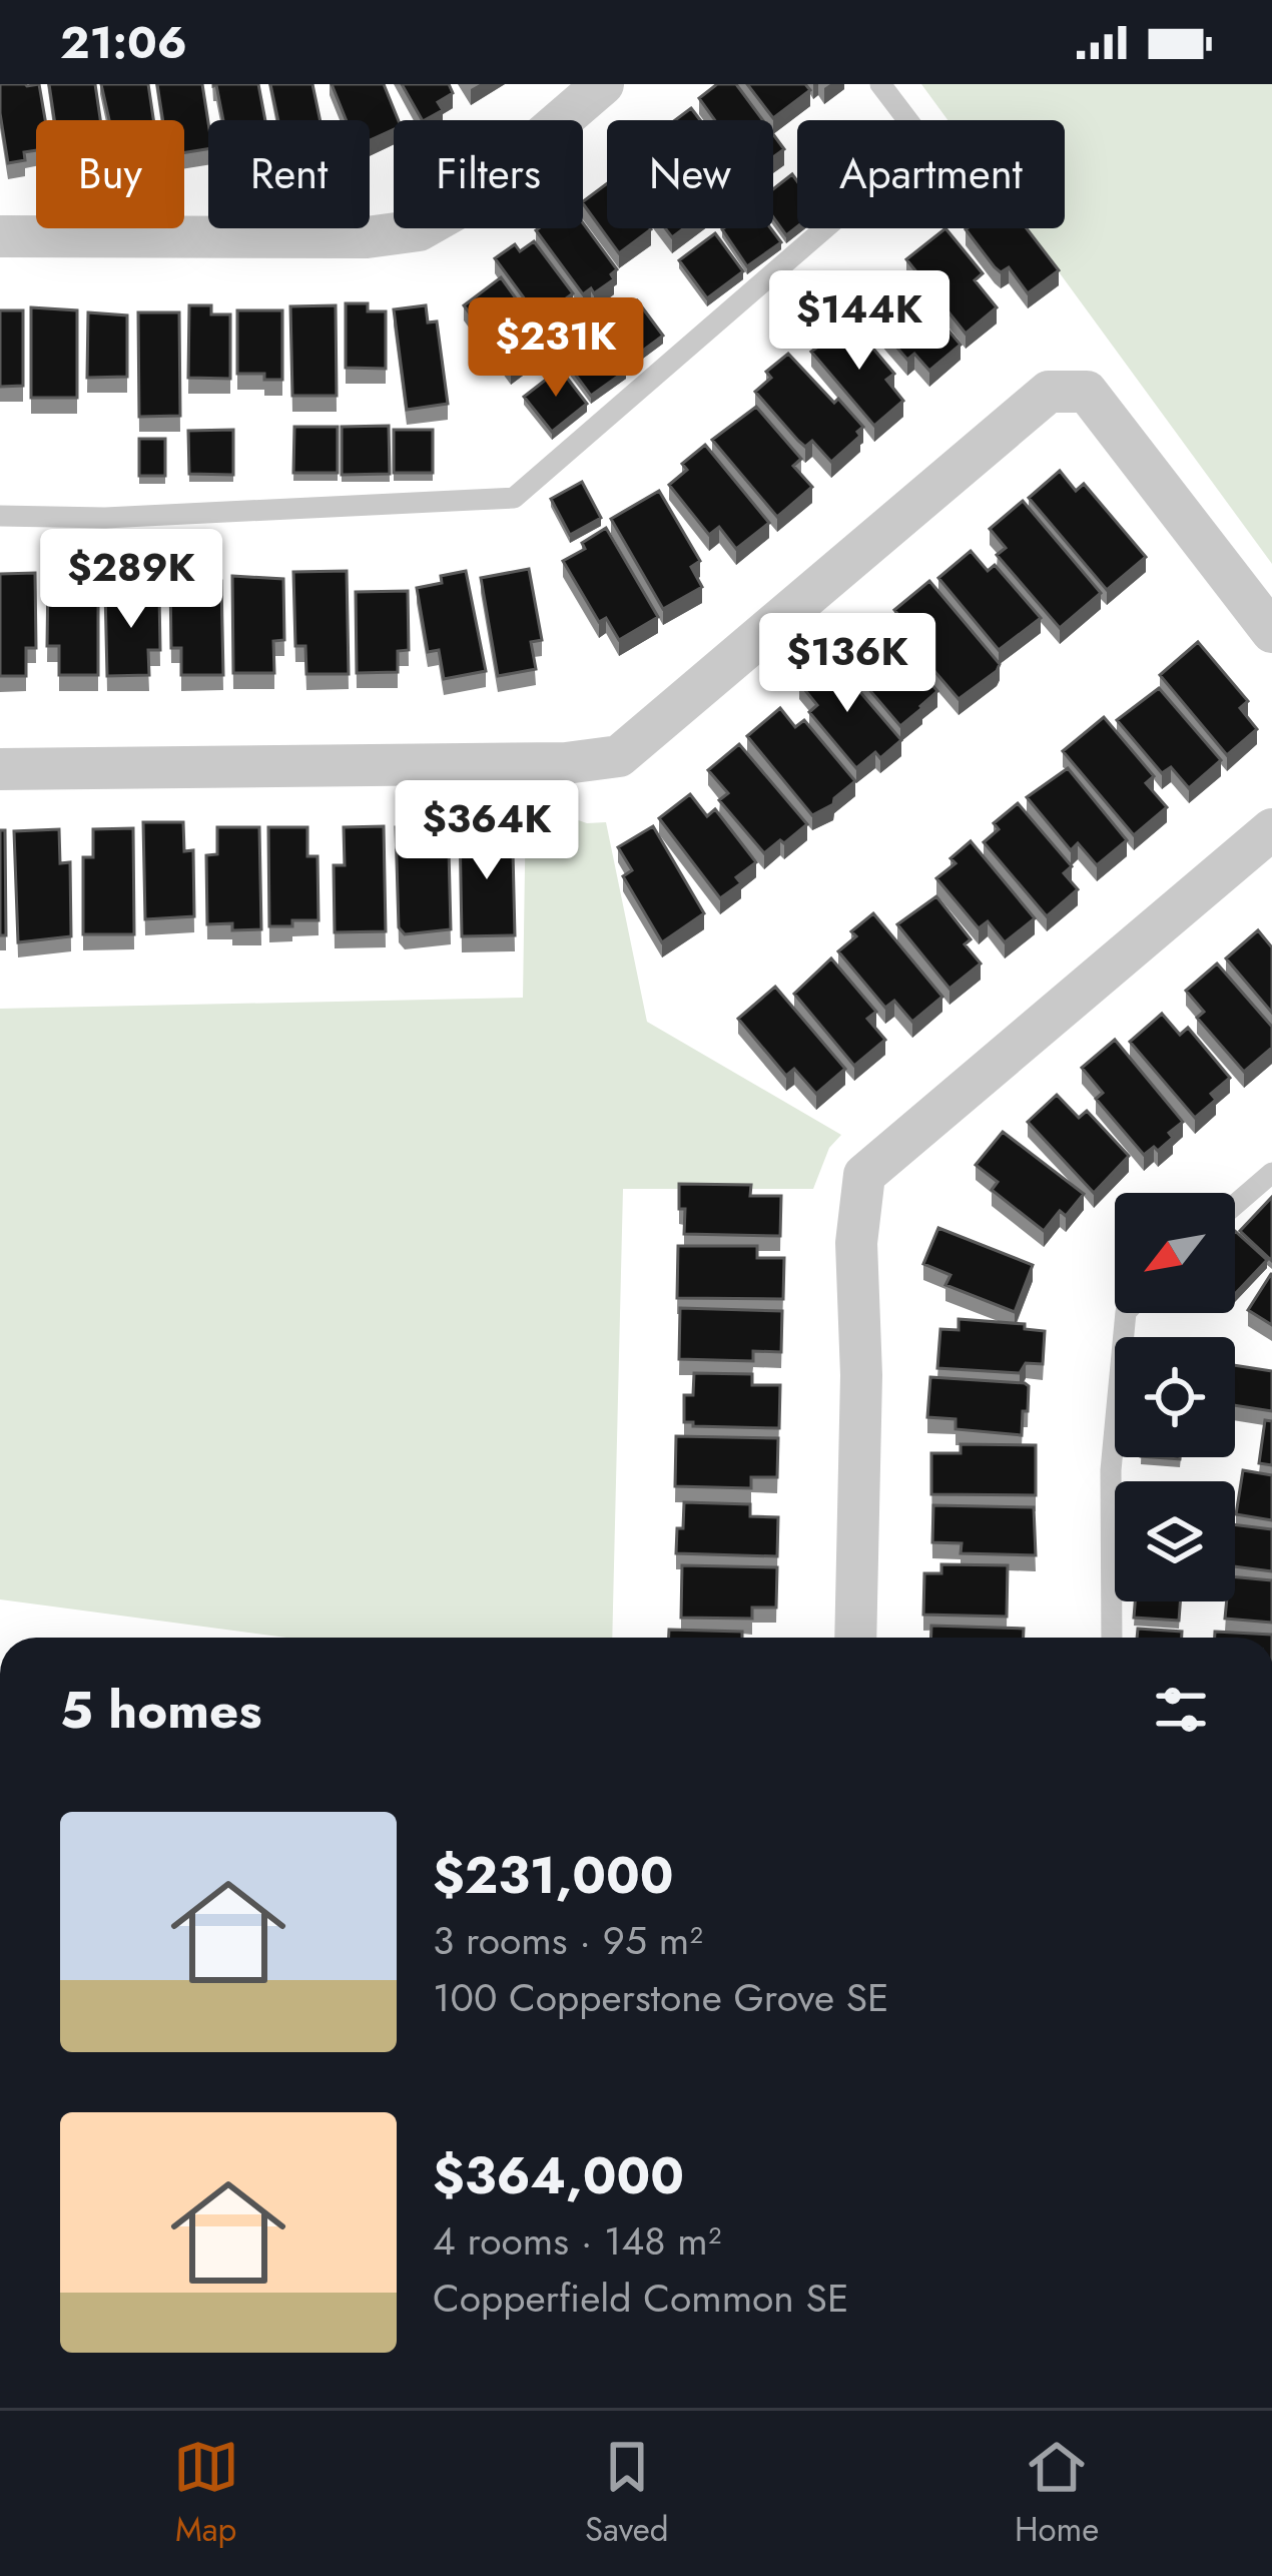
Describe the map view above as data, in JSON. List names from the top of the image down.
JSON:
{
  "north": "bottom left",
  "page": {
    "status": "21:06",
    "chip": [
      "Buy",
      "Rent",
      "Filters",
      "New",
      "Apartment"
    ],
    "price": [
      "$144K",
      "$231K",
      "$289K",
      "$136K",
      "$364K"
    ],
    "heading": "5 homes",
    "list": [
      {
        "name": "$231,000",
        "note": "3 rooms · 95 m² · 100 Copperstone Grove SE"
      },
      {
        "name": "$364,000",
        "note": "4 rooms · 148 m² · Copperfield Common SE"
      }
    ],
    "tabs": ["Map", "Saved", "Home"]
  }
}
